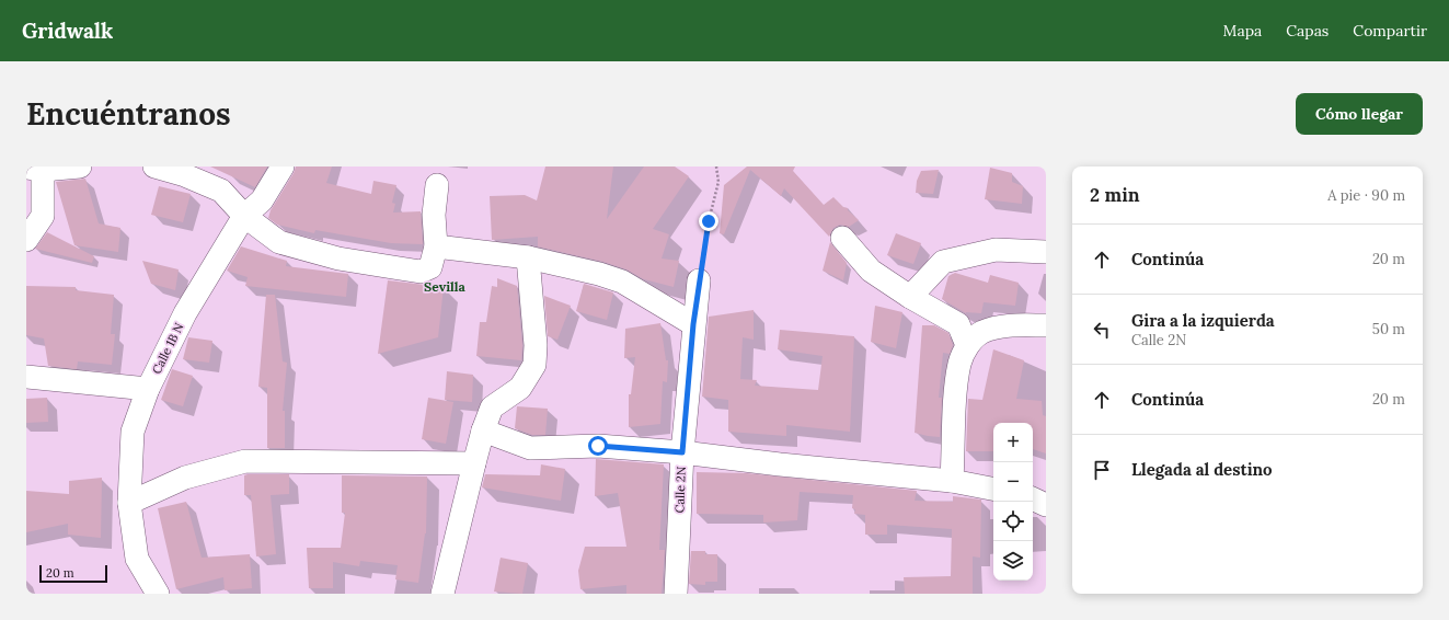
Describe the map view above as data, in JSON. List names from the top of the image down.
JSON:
{
  "streets": {
    "street": ["Calle 1B N", "Calle 2N"]
  },
  "districts": ["Sevilla"],
  "scale_bar": "20 m",
  "page": {
    "header": "Gridwalk",
    "nav": ["Mapa", "Capas", "Compartir"],
    "buttons": "Cómo llegar",
    "title": "Encuéntranos",
    "heading": ["2 min", "A pie · 90 m"],
    "list": [
      ["Continúa", "20 m"],
      ["Gira a la izquierda", "Calle 2N", "50 m"],
      ["Continúa", "20 m"],
      "Llegada al destino"
    ],
    "map_buttons": ["+", "−"],
    "scale": "20 m"
  }
}
